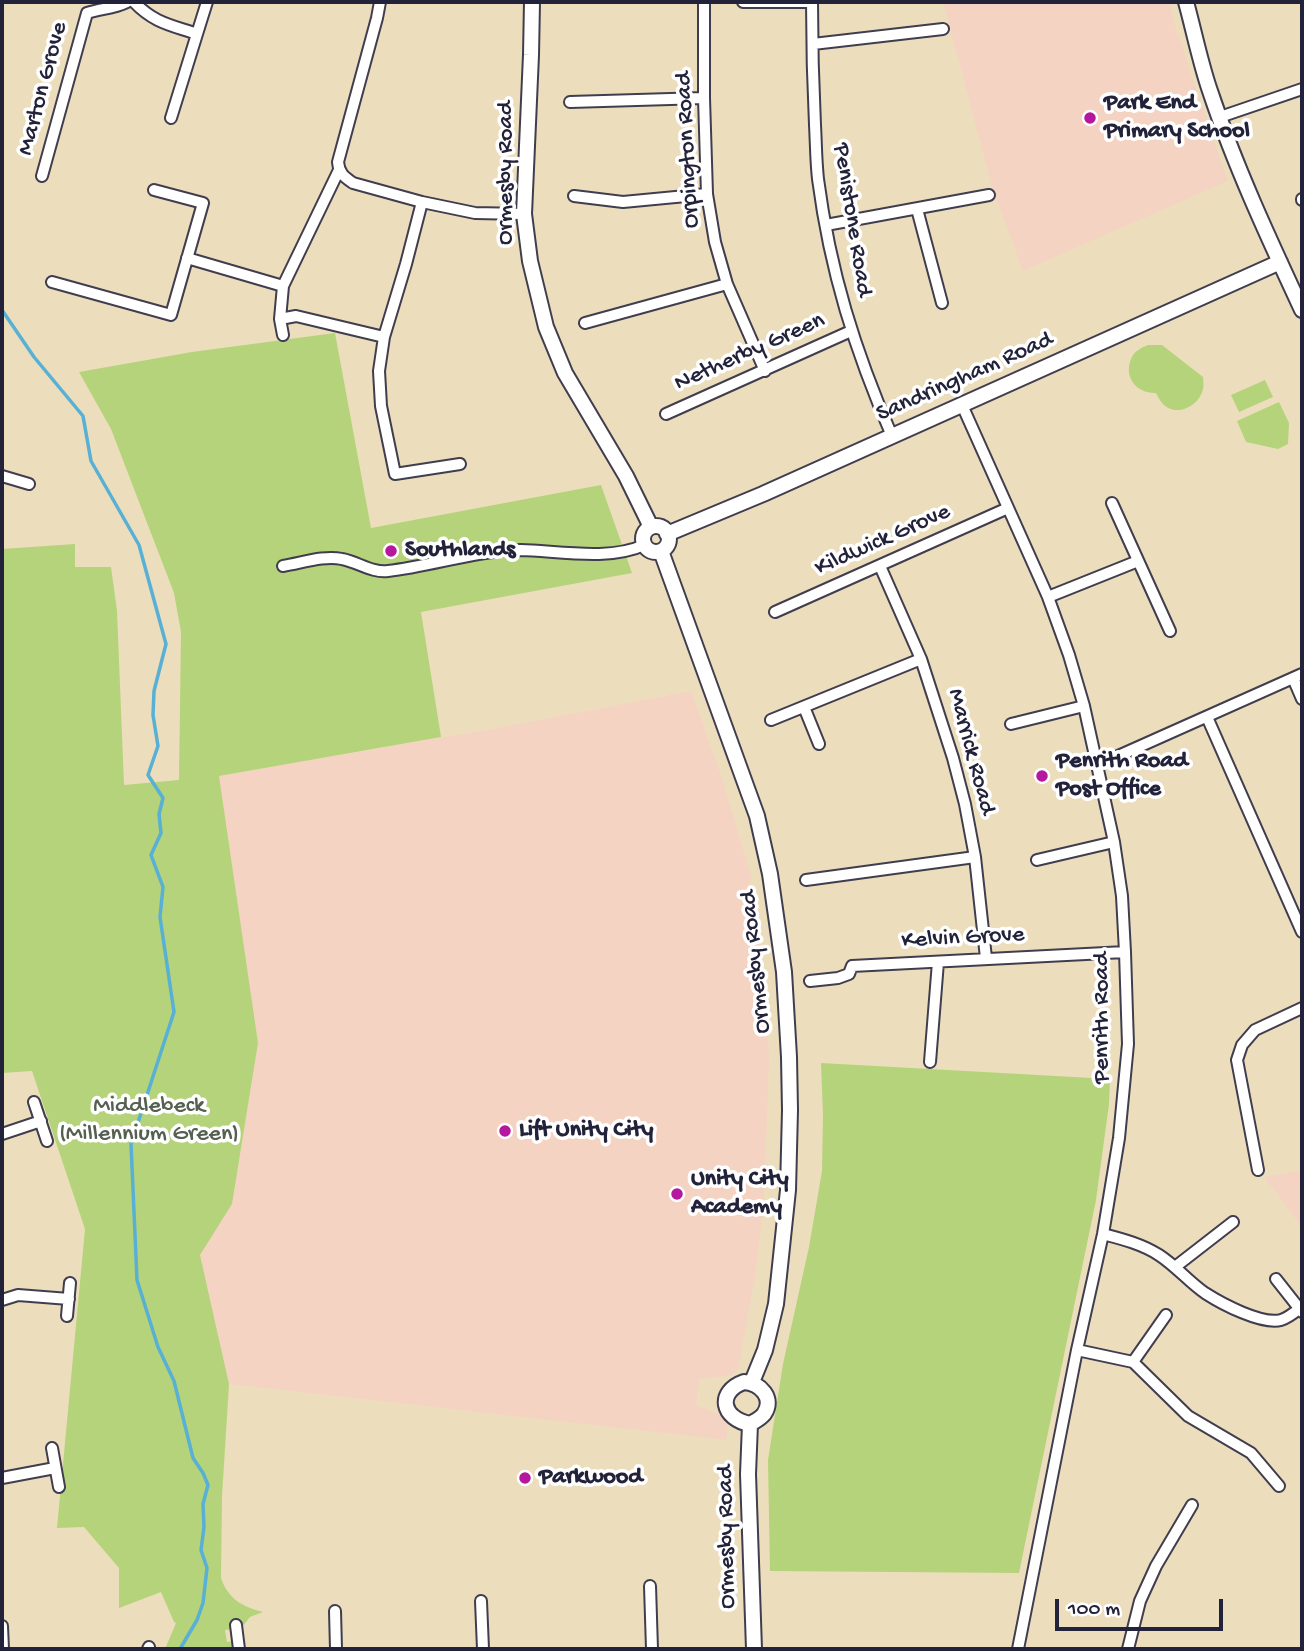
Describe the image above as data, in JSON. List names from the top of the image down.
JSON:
{
  "streets": {
    "street": [
      "Marton Grove",
      "Orpington Road",
      "Ormesby Road",
      "Penistone Road",
      "Netherby Green",
      "Sandringham Road",
      "Kildwick Grove",
      "Marrick Road",
      "Kelvin Grove",
      "Penrith Road"
    ]
  },
  "crossings": [
    ["Orpington Road", "Netherby Green"],
    ["Ormesby Road", "Sandringham Road"],
    ["Penistone Road", "Netherby Green"],
    ["Penistone Road", "Sandringham Road"],
    ["Sandringham Road", "Penrith Road"],
    ["Kildwick Grove", "Marrick Road"],
    ["Kildwick Grove", "Penrith Road"],
    ["Marrick Road", "Kelvin Grove"],
    ["Kelvin Grove", "Penrith Road"]
  ],
  "parks": ["Middlebeck (Millennium Green)"],
  "places": [
    "Park End Primary School",
    "Southlands",
    "Penrith Road Post Office",
    "Lift Unity City",
    "Unity City Academy",
    "Parkwood"
  ],
  "scale_bar": "100 m"
}
